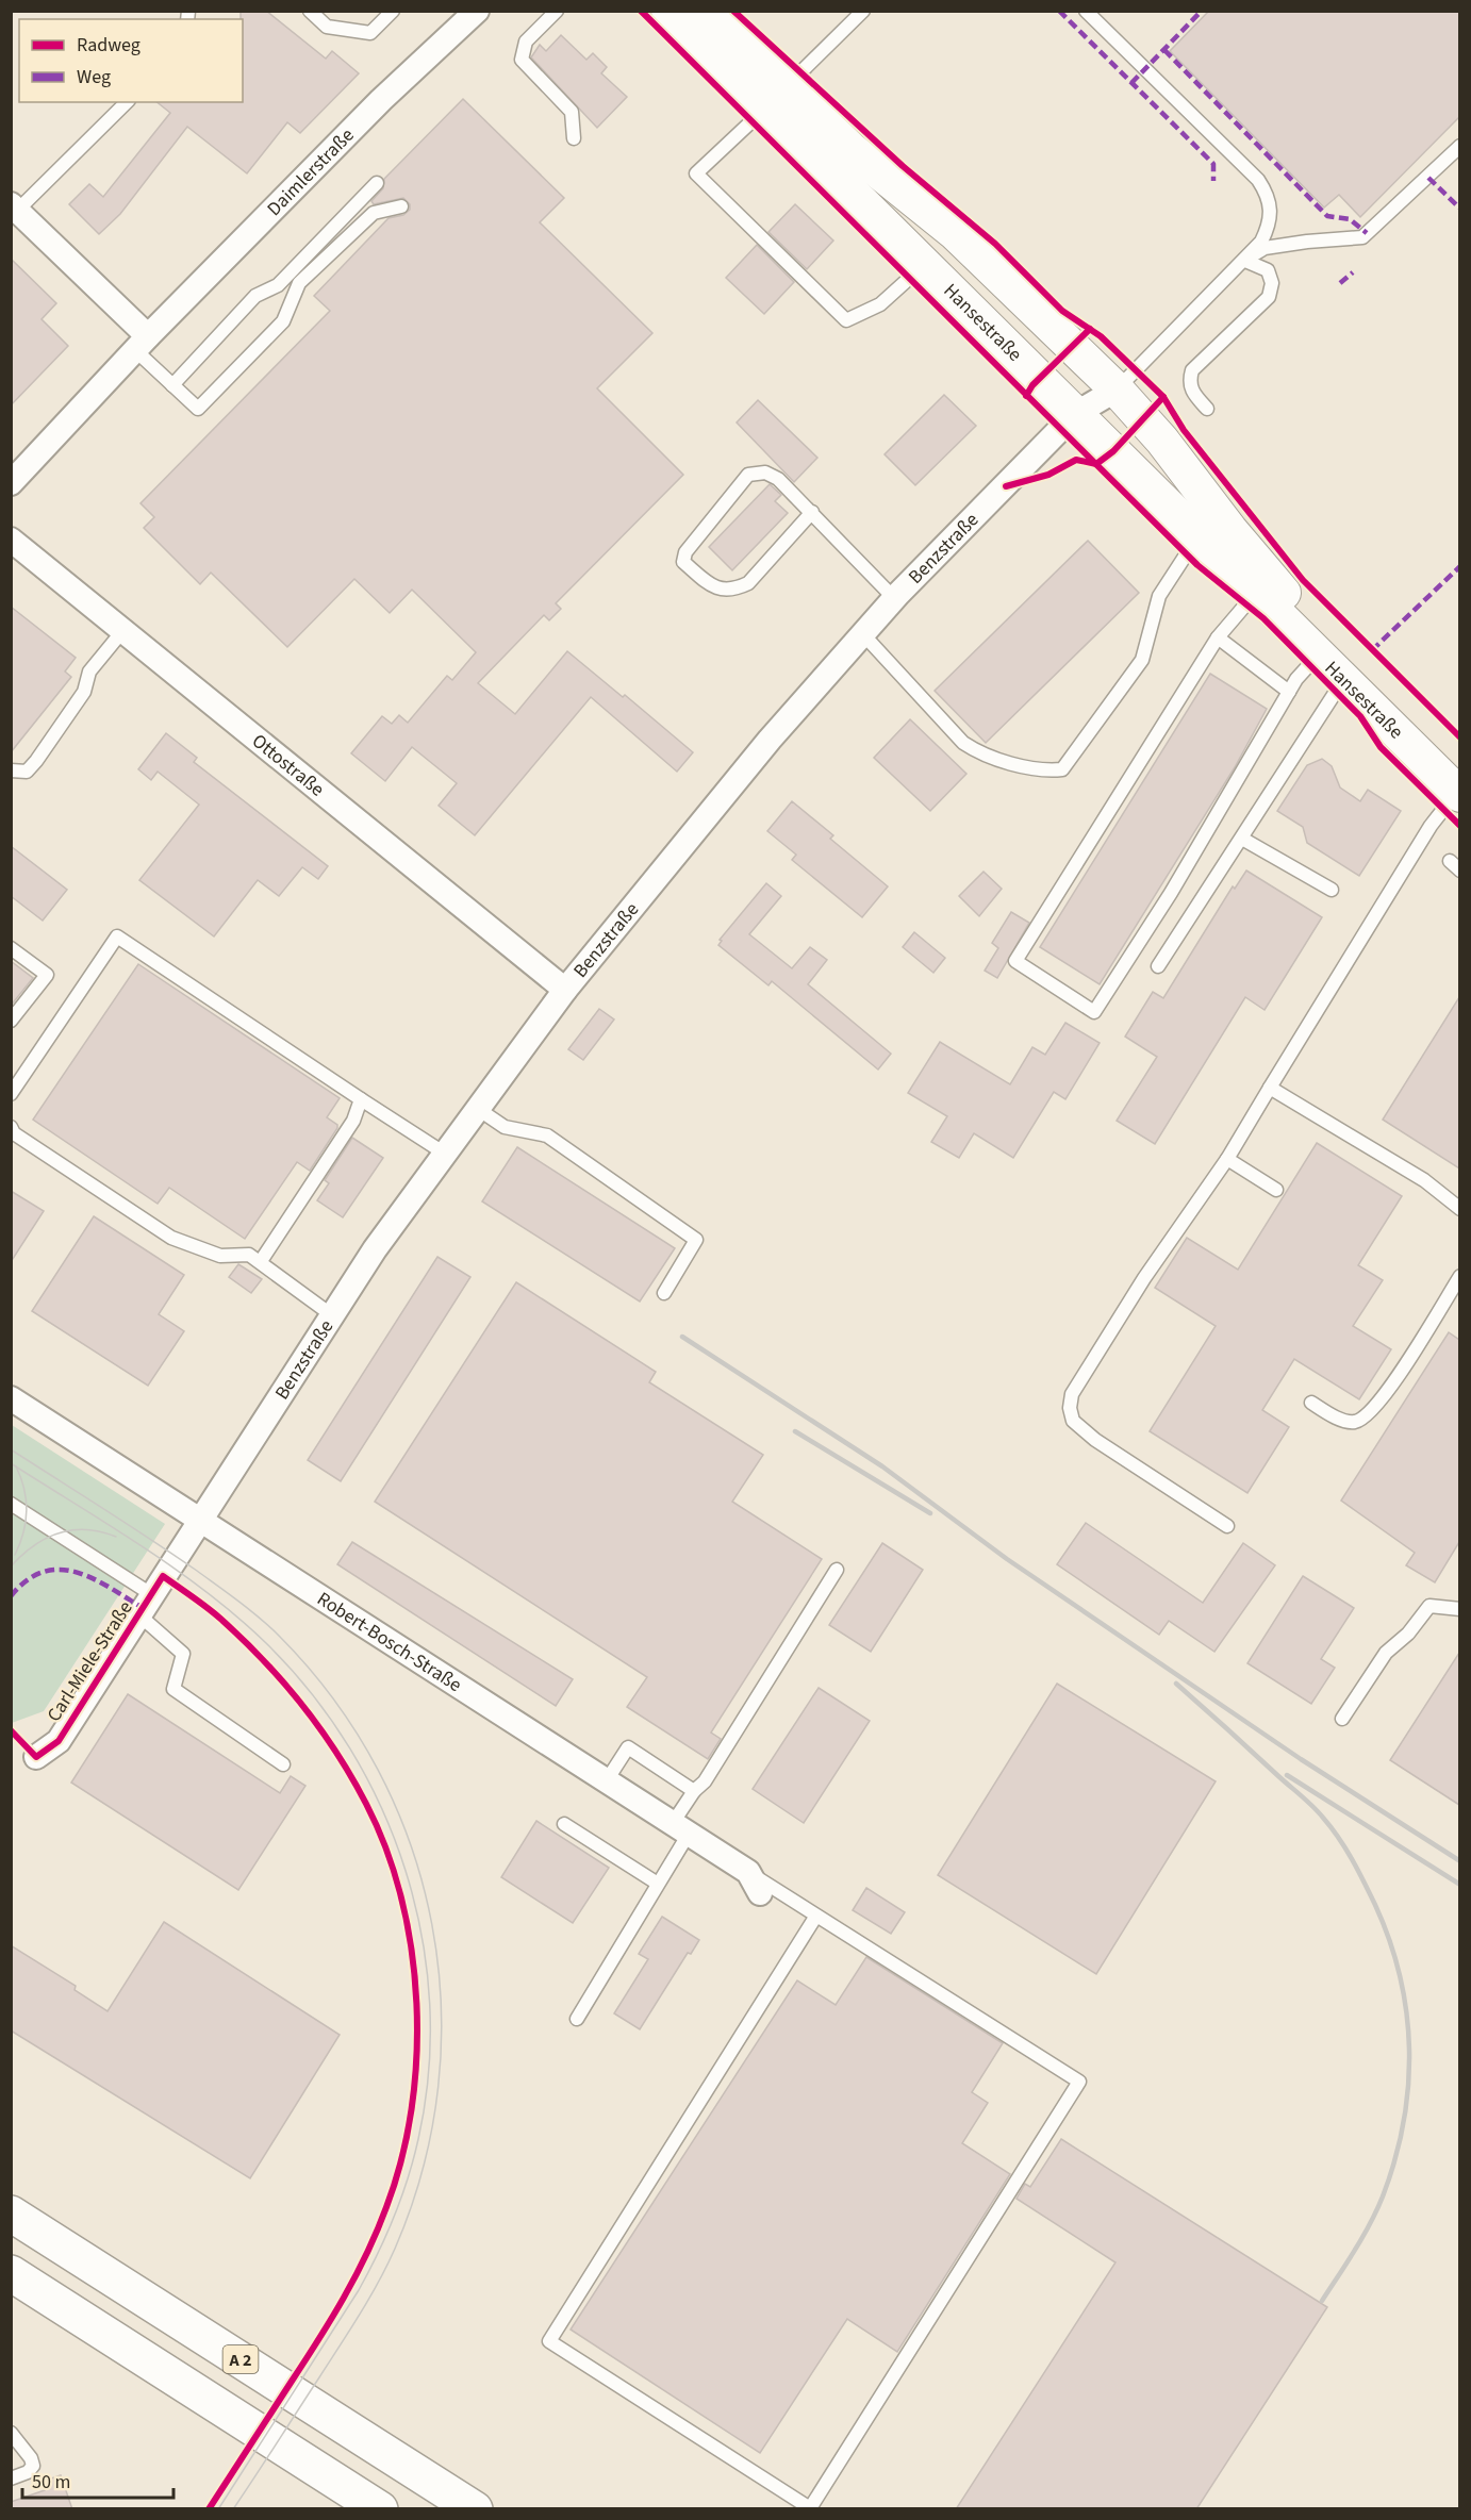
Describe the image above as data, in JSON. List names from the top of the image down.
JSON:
{
  "streets": {
    "highway": ["A 2"],
    "main road": ["Hansestraße"],
    "street": [
      "Daimlerstraße",
      "Benzstraße",
      "Ottostraße",
      "Robert-Bosch-Straße",
      "Carl-Miele-Straße"
    ]
  },
  "crossings": [
    ["Hansestraße", "Benzstraße"],
    ["Benzstraße", "Ottostraße"],
    ["Benzstraße", "Robert-Bosch-Straße"],
    ["Benzstraße", "Carl-Miele-Straße"],
    ["Robert-Bosch-Straße", "Carl-Miele-Straße"]
  ],
  "legend": ["Radweg", "Weg"],
  "scale_bar": "50 m"
}
